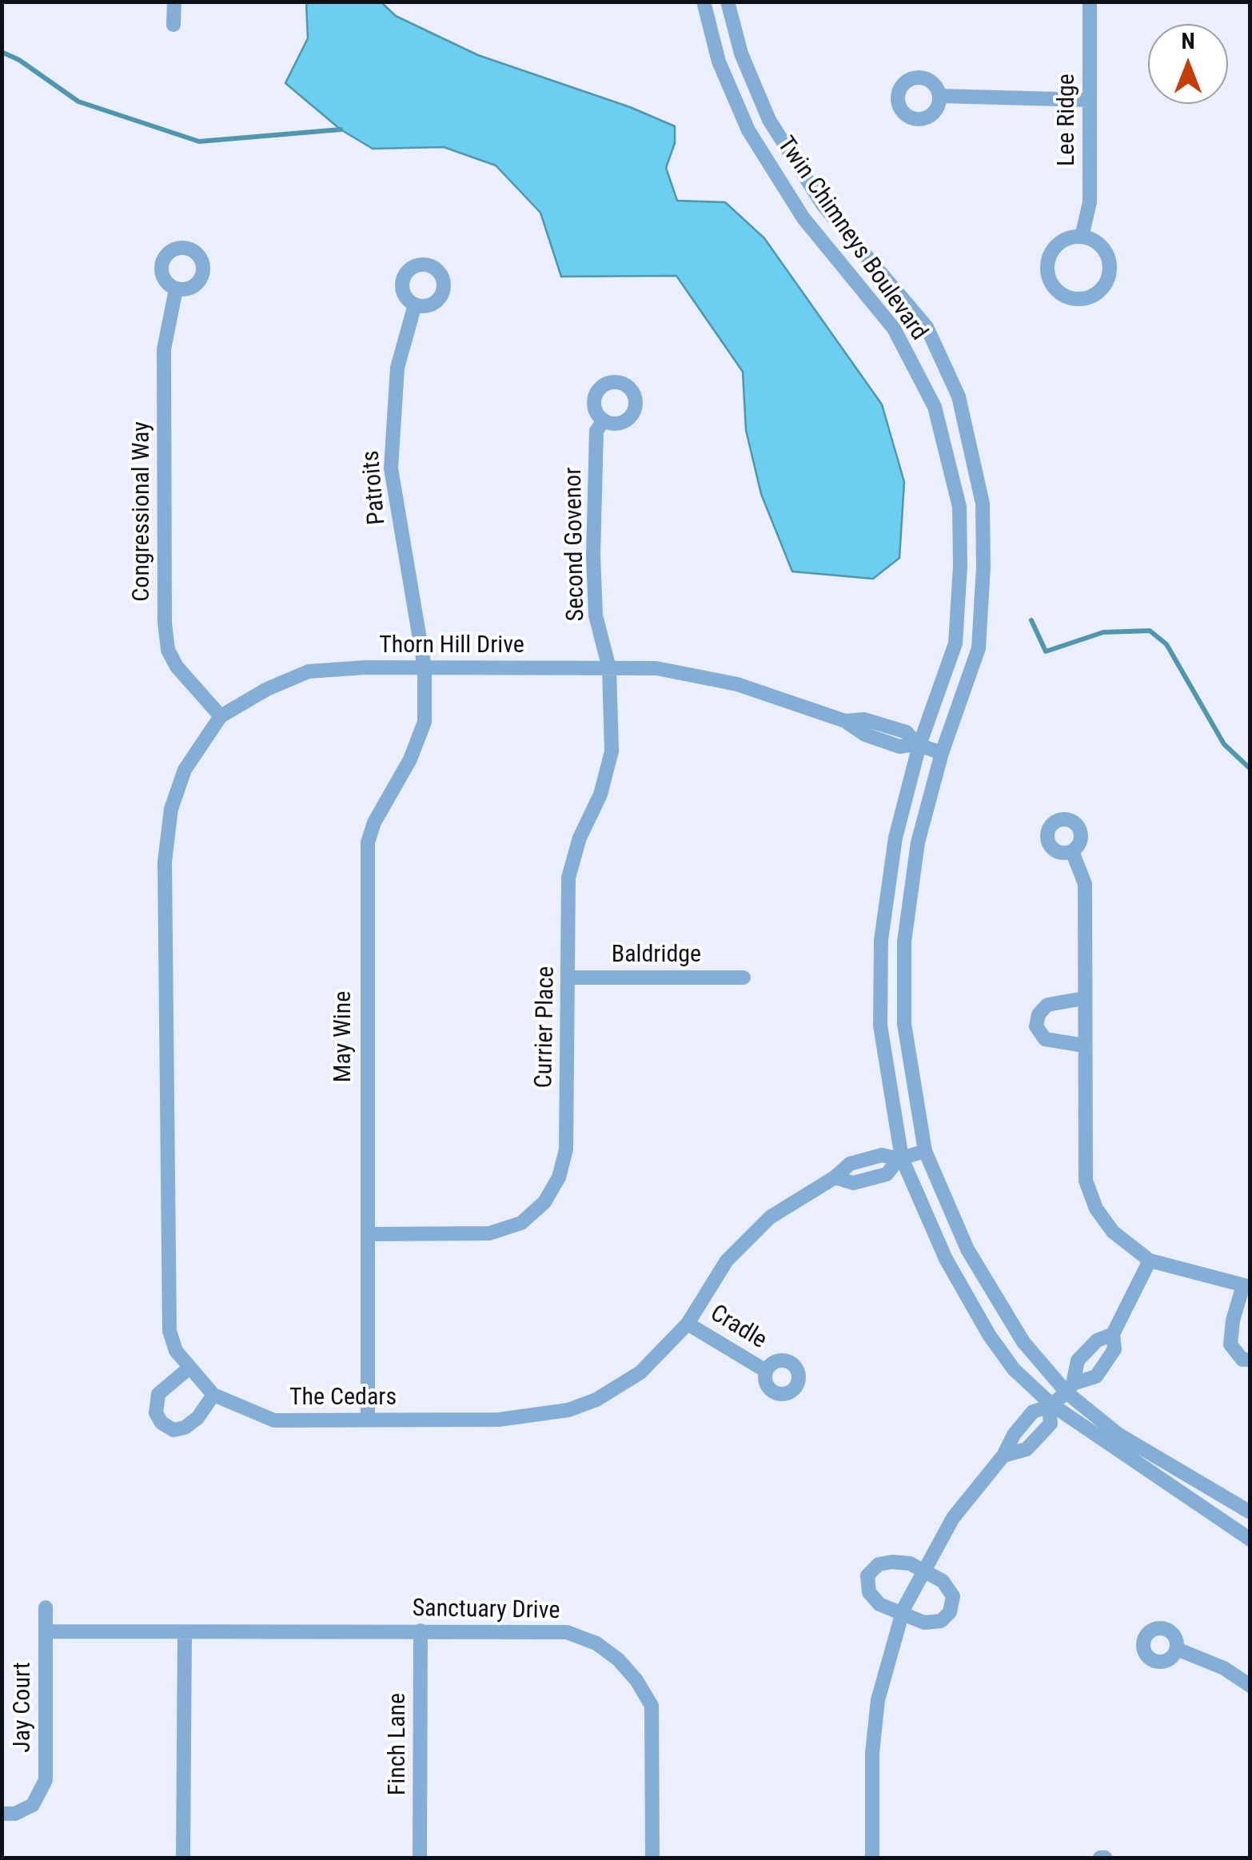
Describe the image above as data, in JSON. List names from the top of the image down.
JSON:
{
  "streets": {
    "street": [
      "Lee Ridge",
      "Twin Chimneys Boulevard",
      "Patroits",
      "Congressional Way",
      "Second Govenor",
      "Thorn Hill Drive",
      "Baldridge",
      "Currier Place",
      "May Wine",
      "Cradle",
      "The Cedars",
      "Sanctuary Drive",
      "Jay Court",
      "Finch Lane"
    ]
  },
  "crossings": [
    ["Twin Chimneys Boulevard", "Thorn Hill Drive"],
    ["Twin Chimneys Boulevard", "The Cedars"],
    ["Patroits", "Thorn Hill Drive"],
    ["Patroits", "May Wine"],
    ["Congressional Way", "Thorn Hill Drive"],
    ["Second Govenor", "Thorn Hill Drive"],
    ["Second Govenor", "Currier Place"],
    ["Thorn Hill Drive", "Currier Place"],
    ["Thorn Hill Drive", "May Wine"],
    ["Thorn Hill Drive", "The Cedars"],
    ["Baldridge", "Currier Place"],
    ["Currier Place", "May Wine"],
    ["May Wine", "The Cedars"],
    ["Cradle", "The Cedars"],
    ["Sanctuary Drive", "Jay Court"],
    ["Sanctuary Drive", "Finch Lane"]
  ],
  "north": "top"
}
